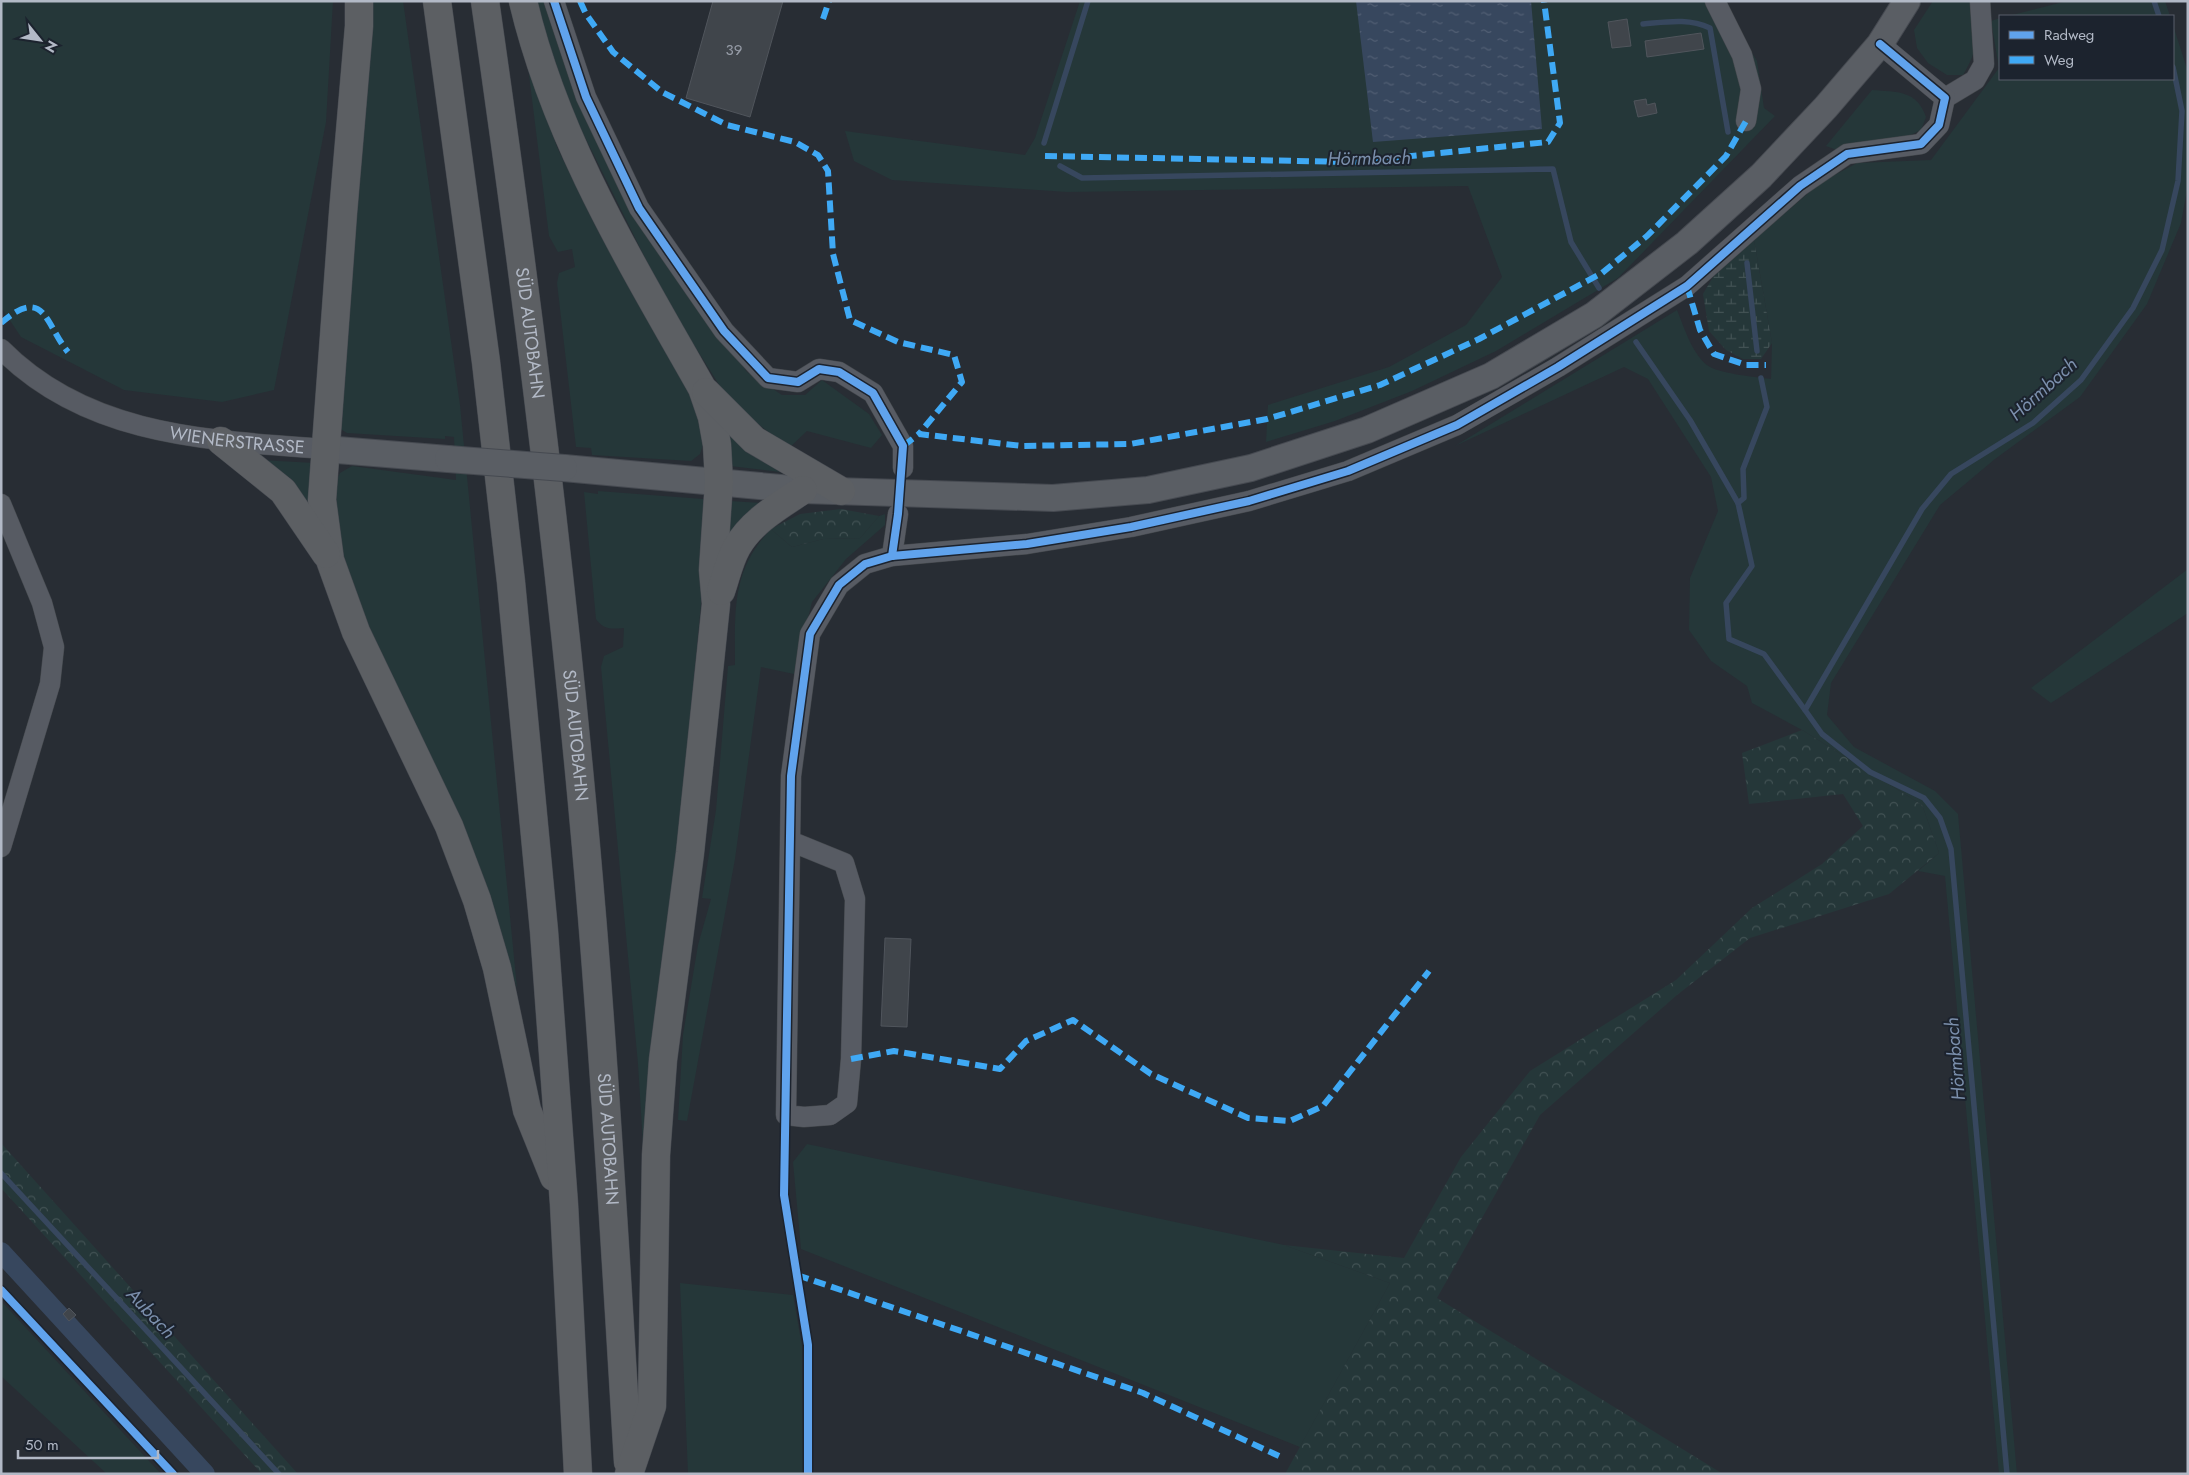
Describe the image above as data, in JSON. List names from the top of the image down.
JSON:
{
  "streets": {
    "highway": ["SÜD AUTOBAHN"],
    "street": ["WIENERSTRASSE"]
  },
  "water": ["Hörmbach", "Aubach"],
  "house_numbers": ["39"],
  "legend": ["Radweg", "Weg"],
  "scale_bar": "50 m",
  "north": "bottom right"
}
